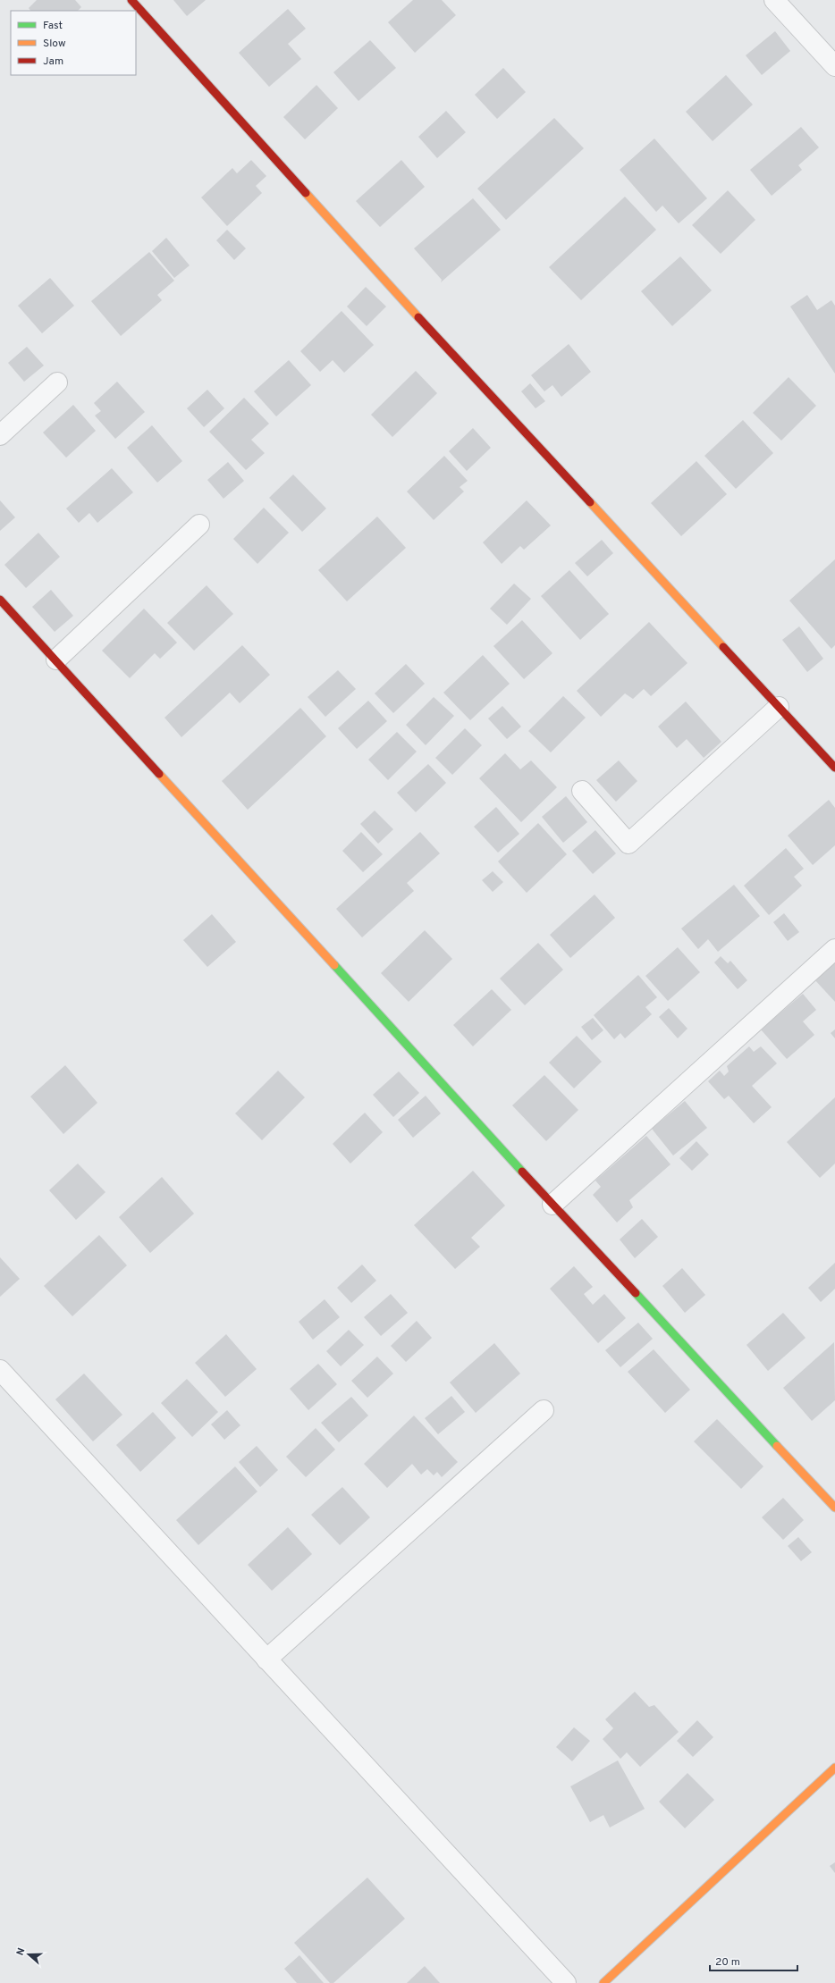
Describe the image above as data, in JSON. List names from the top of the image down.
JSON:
{
  "legend": ["Fast", "Slow", "Jam"],
  "scale_bar": "20 m",
  "north": "left"
}
